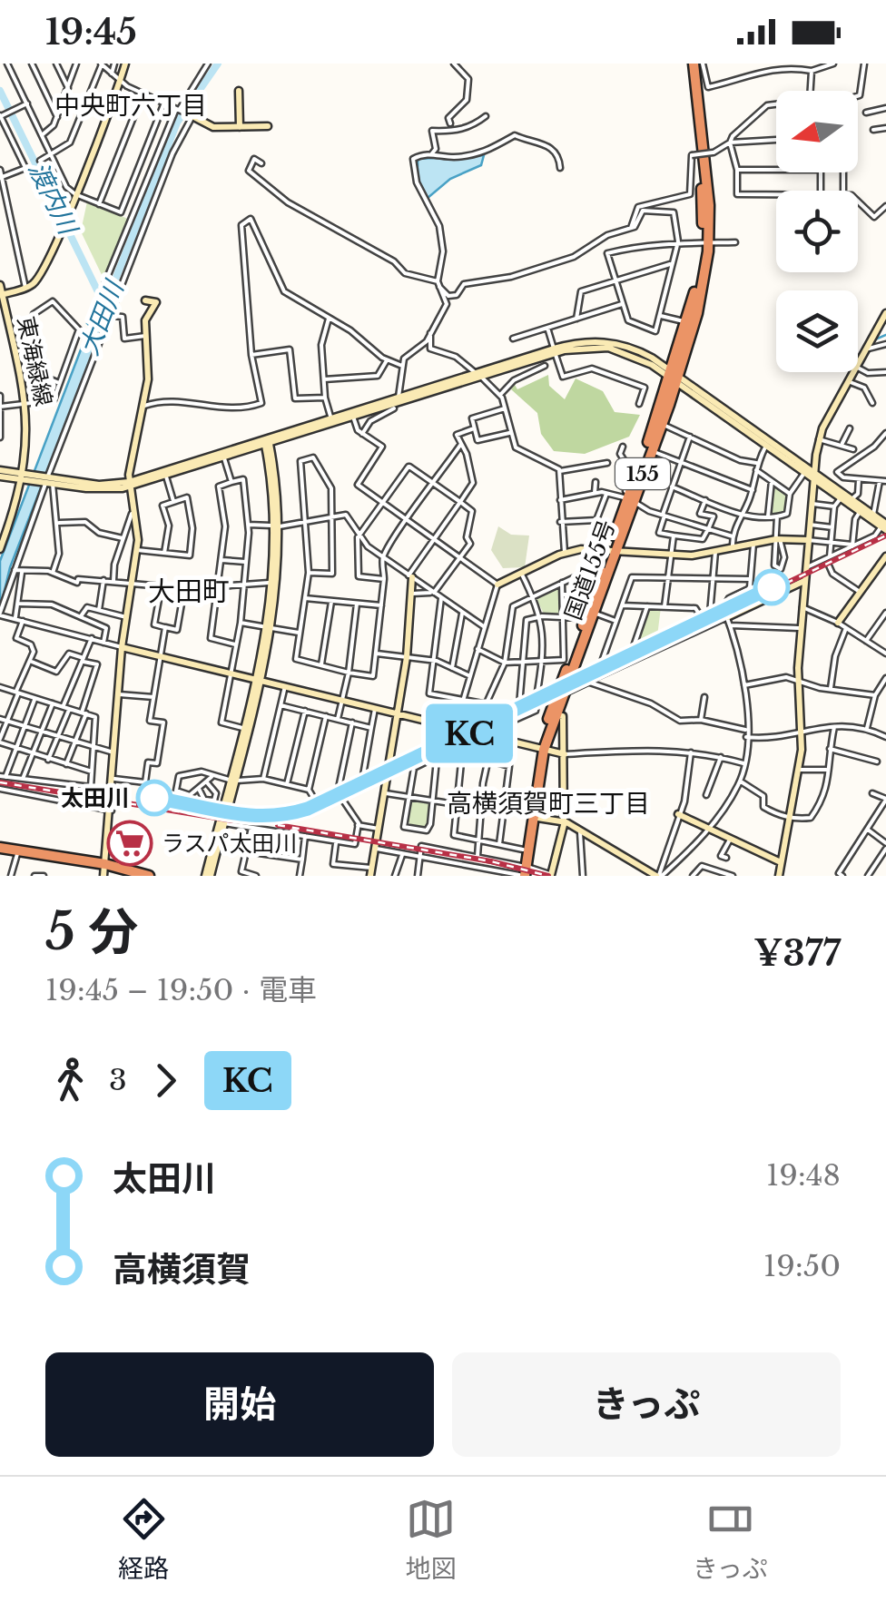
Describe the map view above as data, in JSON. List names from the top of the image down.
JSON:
{
  "streets": {
    "highway": ["155", "国道155号"],
    "street": ["東海緑線"]
  },
  "districts": ["中央町六丁目", "大田町", "高横須賀町三丁目"],
  "water": ["渡内川", "大田川"],
  "places": {
    "other": ["太田川"],
    "supermarket": ["ラスパ太田川"]
  },
  "north": "left",
  "page": {
    "status": "19:45",
    "on_map": "KC",
    "heading": ["5 分", "19:45 – 19:50 · 電車", "¥377"],
    "legs": ["3", "KC"],
    "list": [
      {
        "name": "太田川",
        "value": "19:48"
      },
      {
        "name": "高横須賀",
        "value": "19:50"
      }
    ],
    "buttons": ["開始", "きっぷ"],
    "tabs": ["経路", "地図", "きっぷ"]
  }
}
